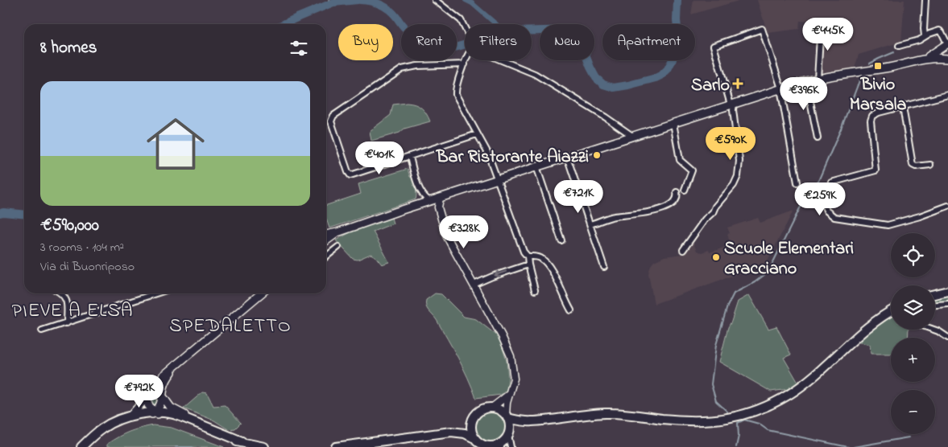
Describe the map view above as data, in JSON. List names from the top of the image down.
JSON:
{
  "districts": ["PIEVE A ELSA", "SPEDALETTO"],
  "places": {
    "transit": ["Bivio Marsala"],
    "health": ["Sarlo"],
    "other": ["Bar Ristorante Aiazzi", "Scuole Elementari Gracciano"]
  },
  "page": {
    "price": [
      "€445K",
      "€396K",
      "€590K",
      "€401K",
      "€721K",
      "€259K",
      "€328K",
      "€792K"
    ],
    "chip": [
      "Buy",
      "Rent",
      "Filters",
      "New",
      "Apartment"
    ],
    "heading": "8 homes",
    "list": [
      {
        "name": "€590,000",
        "note": "3 rooms · 104 m² · Via di Buonriposo"
      }
    ],
    "map_buttons": ["+", "−"]
  }
}
